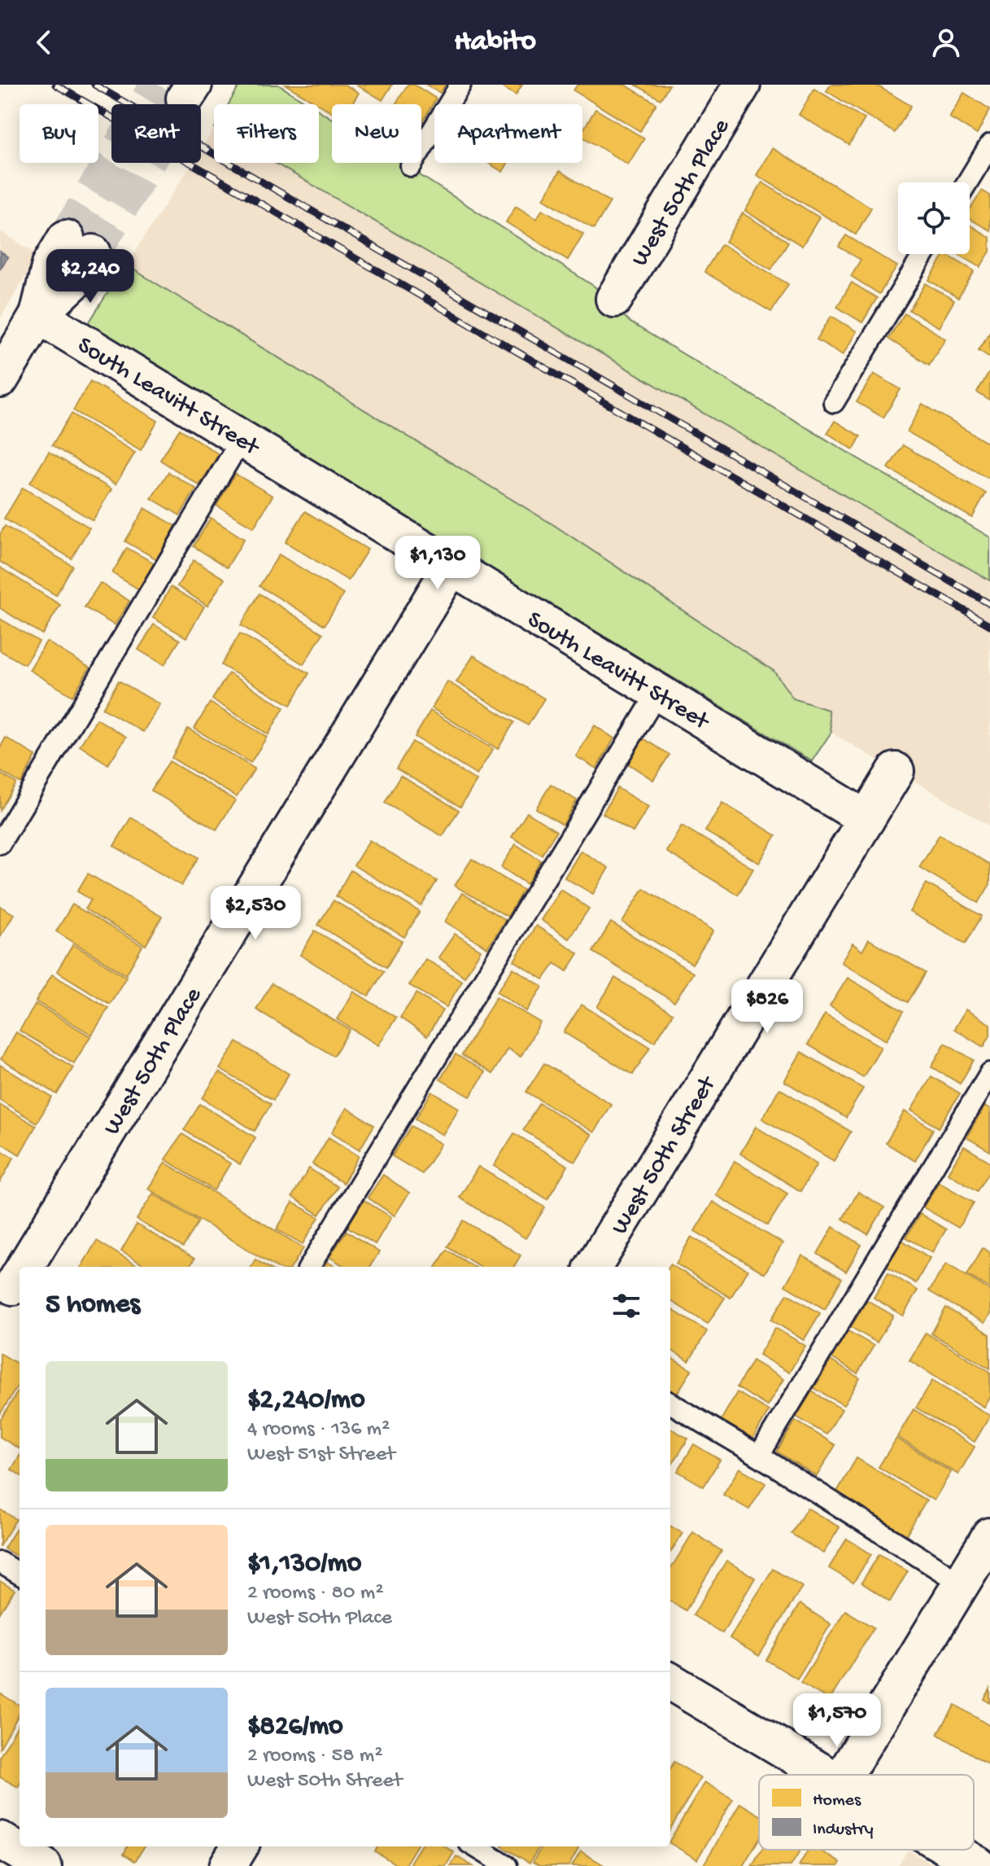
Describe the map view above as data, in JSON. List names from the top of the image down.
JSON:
{
  "streets": {
    "street": ["West 50th Place", "South Leavitt Street", "West 50th Street"]
  },
  "crossings": [
    ["West 50th Place", "South Leavitt Street"],
    ["South Leavitt Street", "West 50th Street"]
  ],
  "legend": ["Homes", "Industry"],
  "page": {
    "header": "Habito",
    "chip": [
      "Buy",
      "Rent",
      "Filters",
      "New",
      "Apartment"
    ],
    "price": [
      "$2,240",
      "$1,130",
      "$2,530",
      "$826",
      "$1,570"
    ],
    "heading": "5 homes",
    "list": [
      {
        "name": "$2,240/mo",
        "note": "4 rooms · 136 m² · West 51st Street"
      },
      {
        "name": "$1,130/mo",
        "note": "2 rooms · 80 m² · West 50th Place"
      },
      {
        "name": "$826/mo",
        "note": "2 rooms · 58 m² · West 50th Street"
      }
    ]
  }
}
